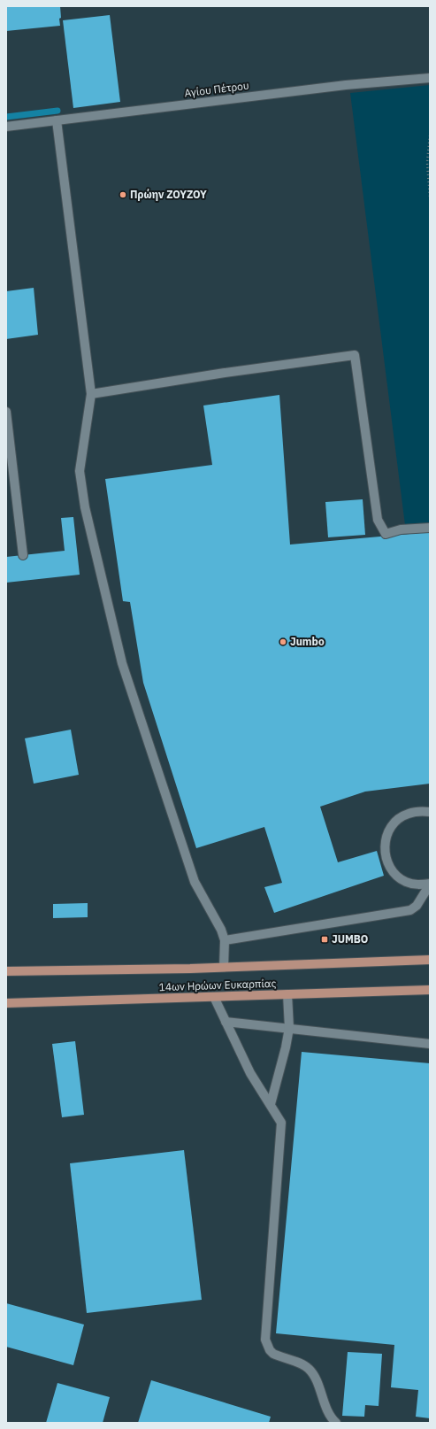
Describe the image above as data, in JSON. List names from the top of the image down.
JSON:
{
  "streets": {
    "main road": ["14ων Ηρώων Ευκαρπίας"],
    "street": ["Αγίου Πέτρου"]
  },
  "places": {
    "other": ["Πρώην ΖΟΥΖΟΥ", "Jumbo"],
    "transit": ["JUMBO"]
  }
}
